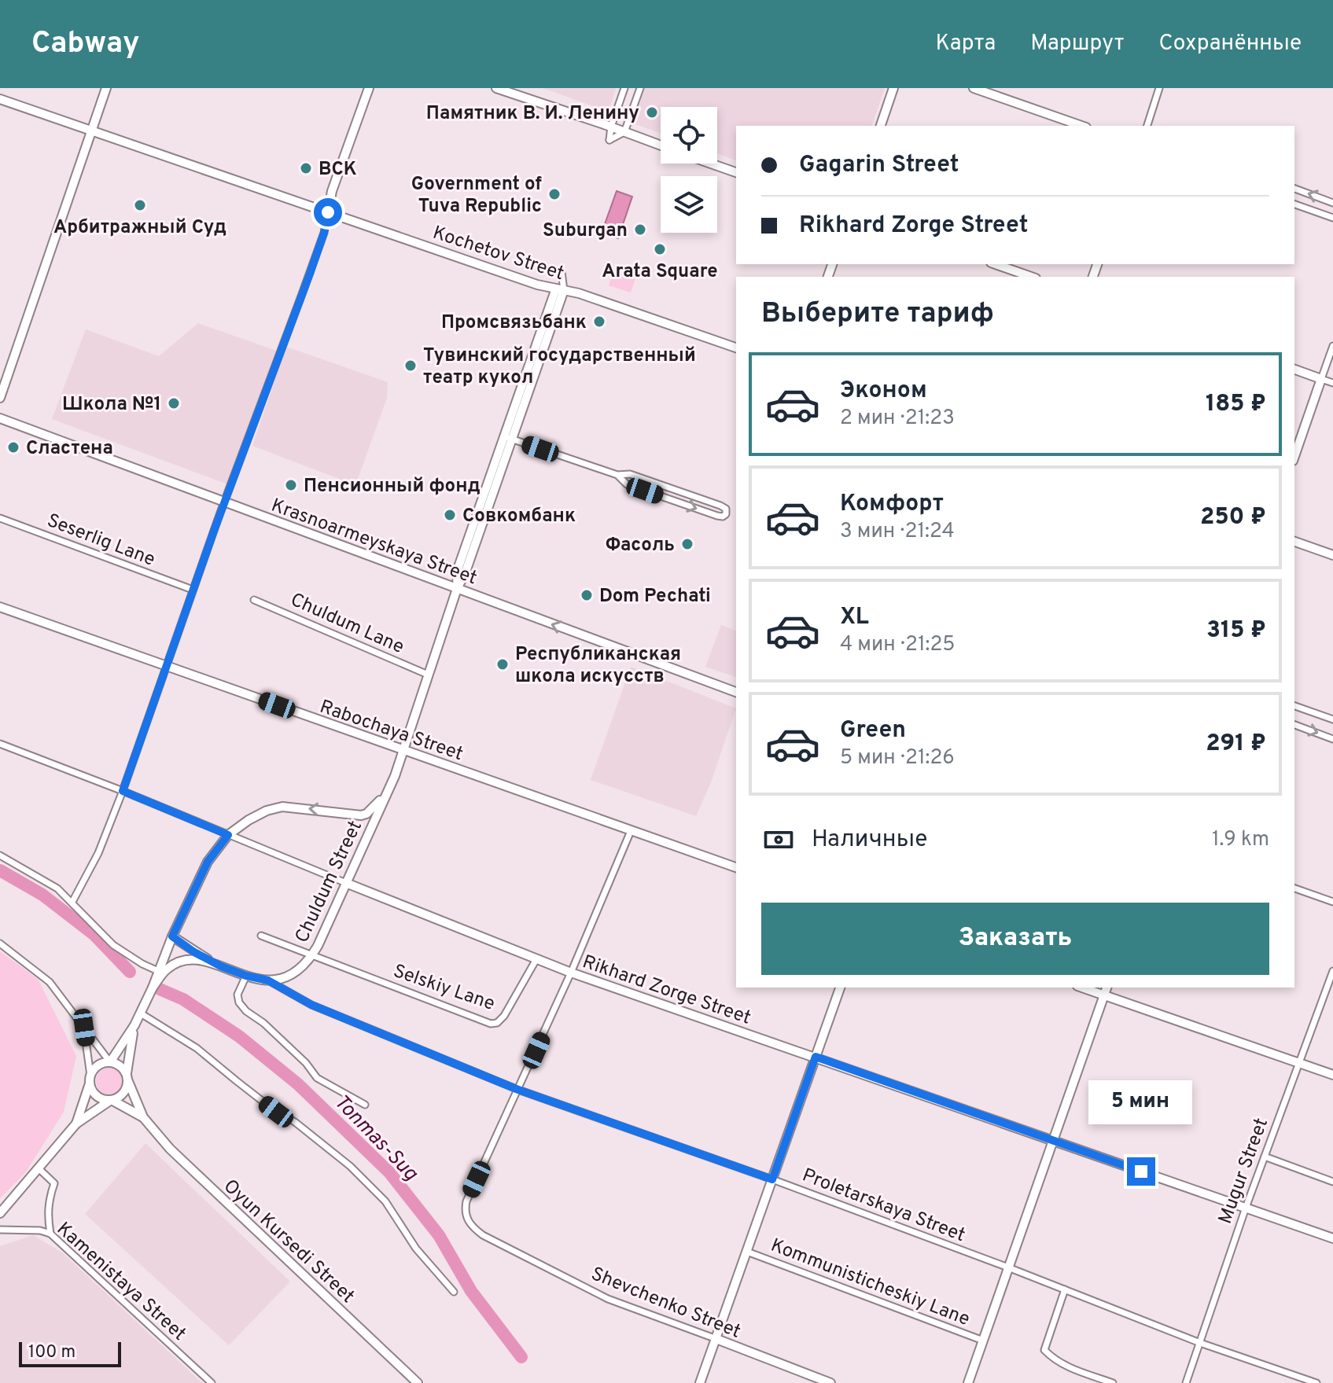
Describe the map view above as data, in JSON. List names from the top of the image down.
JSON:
{
  "streets": {
    "street": [
      "Kochetov Street",
      "Seserlig Lane",
      "Krasnoarmeyskaya Street",
      "Chuldum Lane",
      "Rabochaya Street",
      "Chuldum Street",
      "Selskiy Lane",
      "Rikhard Zorge Street",
      "Mugur Street",
      "Proletarskaya Street",
      "Oyun Kursedi Street",
      "Kamenistaya Street",
      "Kommunisticheskiy Lane",
      "Shevchenko Street"
    ]
  },
  "crossings": [
    ["Kochetov Street", "Chuldum Street"],
    ["Krasnoarmeyskaya Street", "Chuldum Street"],
    ["Chuldum Lane", "Chuldum Street"],
    ["Rabochaya Street", "Chuldum Street"],
    ["Chuldum Street", "Selskiy Lane"],
    ["Chuldum Street", "Rikhard Zorge Street"],
    ["Chuldum Street", "Proletarskaya Street"],
    ["Chuldum Street", "Oyun Kursedi Street"],
    ["Selskiy Lane", "Rikhard Zorge Street"],
    ["Rikhard Zorge Street", "Mugur Street"],
    ["Mugur Street", "Proletarskaya Street"],
    ["Proletarskaya Street", "Shevchenko Street"]
  ],
  "one_way": ["Krasnoarmeyskaya Street"],
  "water": ["Tonmas-Sug"],
  "places": [
    "Памятник В. И. Ленину",
    "ВСК",
    "Government of Tuva Republic",
    "Арбитражный Суд",
    "Suburgan",
    "Arata Square",
    "Промсвязьбанк",
    "Тувинский государственный театр кукол",
    "Школа №1",
    "Сластена",
    "Пенсионный фонд",
    "Совкомбанк",
    "Фасоль",
    "Dom Pechati",
    "Республиканская школа искусств"
  ],
  "scale_bar": "100 m",
  "page": {
    "header": "Cabway",
    "nav": ["Карта", "Маршрут", "Сохранённые"],
    "banner": ["Gagarin Street", "Rikhard Zorge Street"],
    "heading": "Выберите тариф",
    "list": [
      {
        "name": "Эконом",
        "note": "2 мин · 21:23",
        "value": "185 ₽"
      },
      {
        "name": "Комфорт",
        "note": "3 мин · 21:24",
        "value": "250 ₽"
      },
      {
        "name": "XL",
        "note": "4 мин · 21:25",
        "value": "315 ₽"
      },
      {
        "name": "Green",
        "note": "5 мин · 21:26",
        "value": "291 ₽"
      }
    ],
    "pay": ["Наличные", "1.9 km"],
    "buttons": "Заказать",
    "bubble": "5 мин",
    "scale": "100 m"
  }
}
